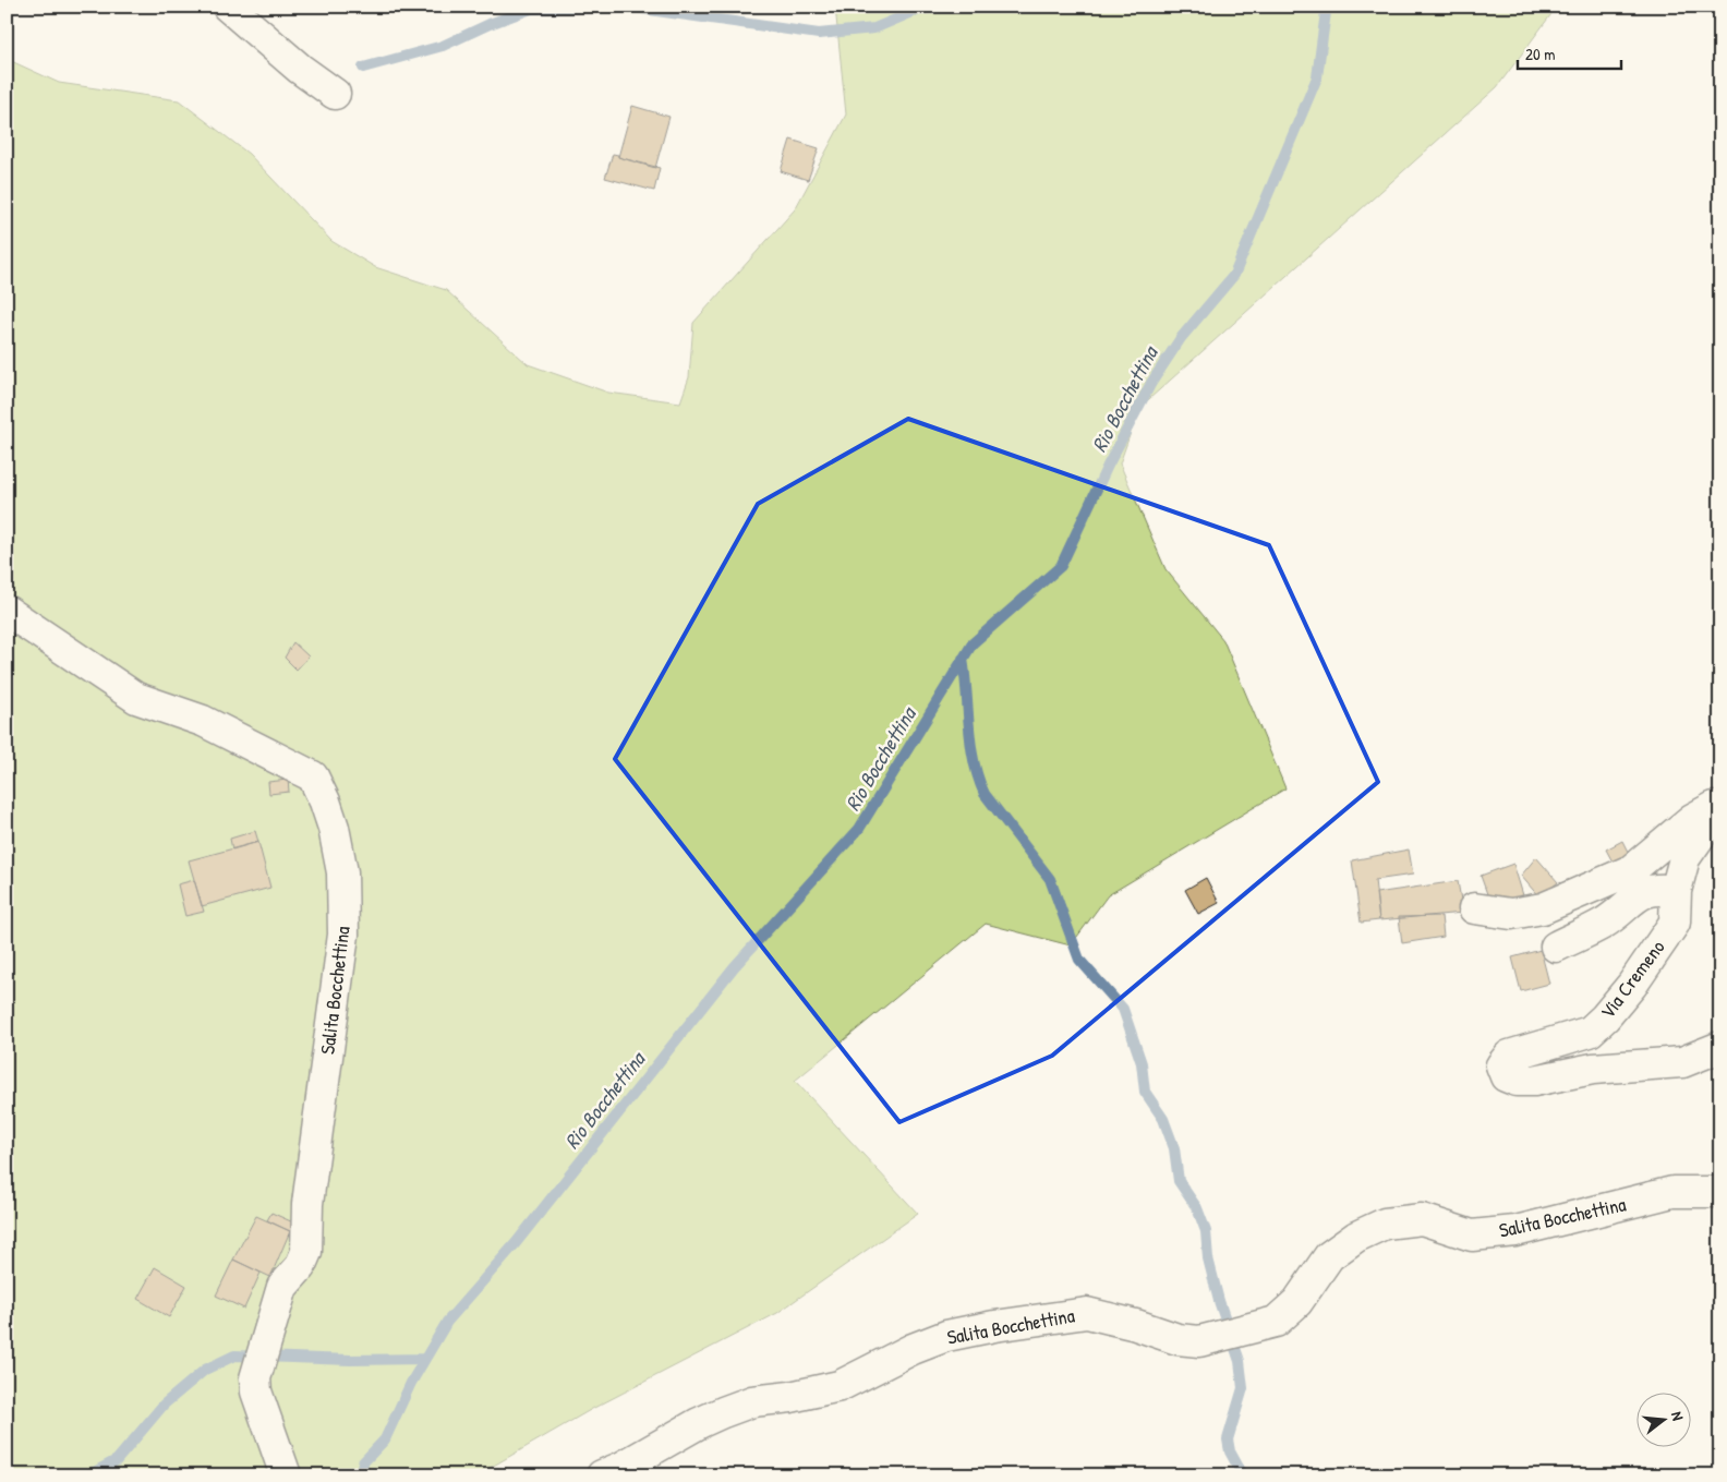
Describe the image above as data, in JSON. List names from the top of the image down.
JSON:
{
  "streets": {
    "street": ["Via Cremeno", "Salita Bocchettina"]
  },
  "water": ["Rio Bocchettina"],
  "scale_bar": "20 m",
  "north": "right"
}
